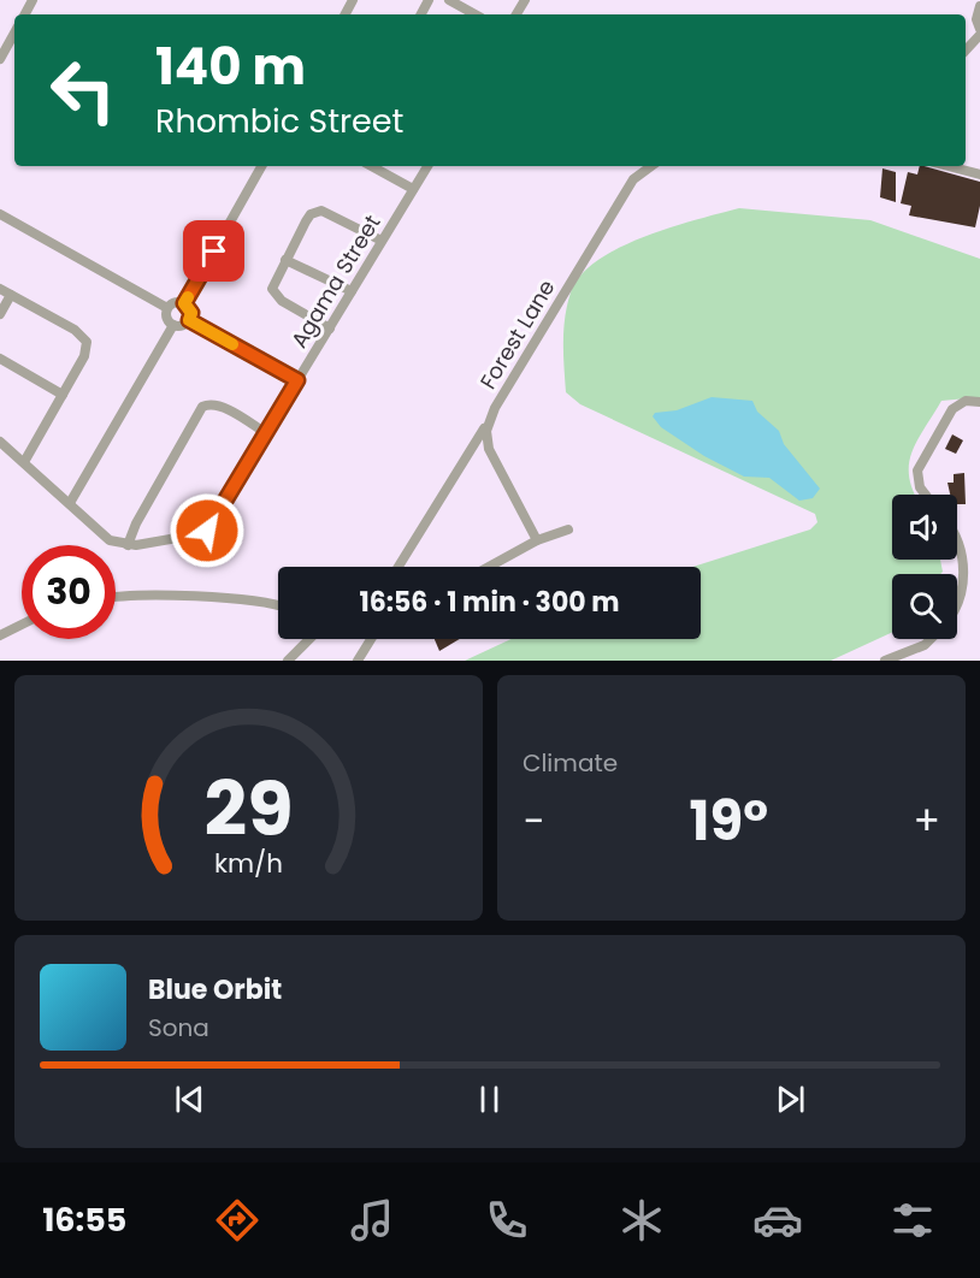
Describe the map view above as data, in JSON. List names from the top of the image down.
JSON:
{
  "streets": {
    "street": ["Agama Street", "Forest Lane"]
  },
  "page": {
    "turn": ["140 m", "Rhombic Street"],
    "limit": "30",
    "trip": "16:56 · 1 min · 300 m",
    "tile": "Climate",
    "heat": ["−", "19°", "+"],
    "song": ["Blue Orbit", "Sona"],
    "tabs": "16:55",
    "gauge": ["29", "km/h"]
  }
}
